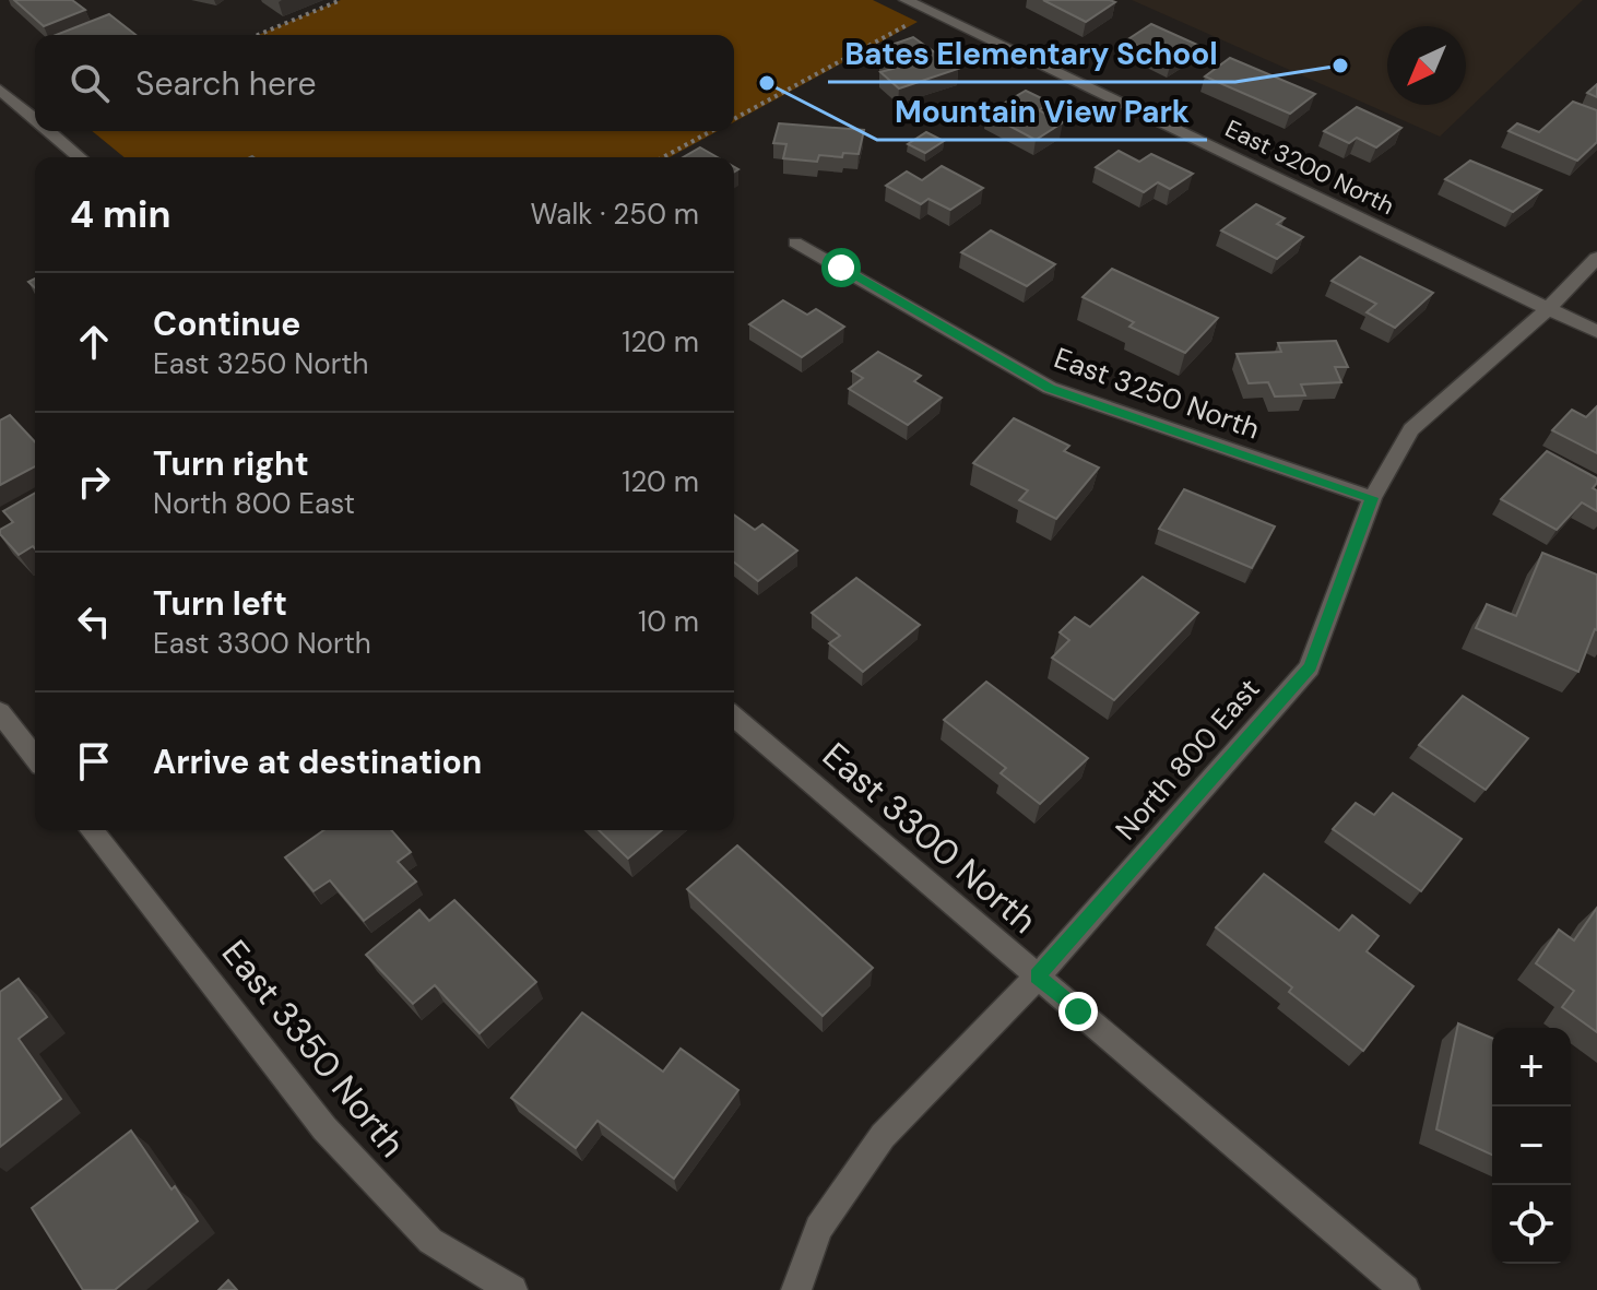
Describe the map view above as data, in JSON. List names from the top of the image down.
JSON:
{
  "streets": {
    "street": [
      "East 3200 North",
      "East 3250 North",
      "North 800 East",
      "East 3300 North",
      "East 3350 North"
    ]
  },
  "crossings": [
    ["East 3200 North", "North 800 East"],
    ["East 3250 North", "North 800 East"],
    ["North 800 East", "East 3300 North"]
  ],
  "places": ["Bates Elementary School", "Mountain View Park"],
  "north": "bottom left",
  "page": {
    "search": "Search here",
    "heading": ["4 min", "Walk · 250 m"],
    "list": [
      ["Continue", "East 3250 North", "120 m"],
      ["Turn right", "North 800 East", "120 m"],
      ["Turn left", "East 3300 North", "10 m"],
      "Arrive at destination"
    ],
    "map_buttons": ["+", "−"]
  }
}
